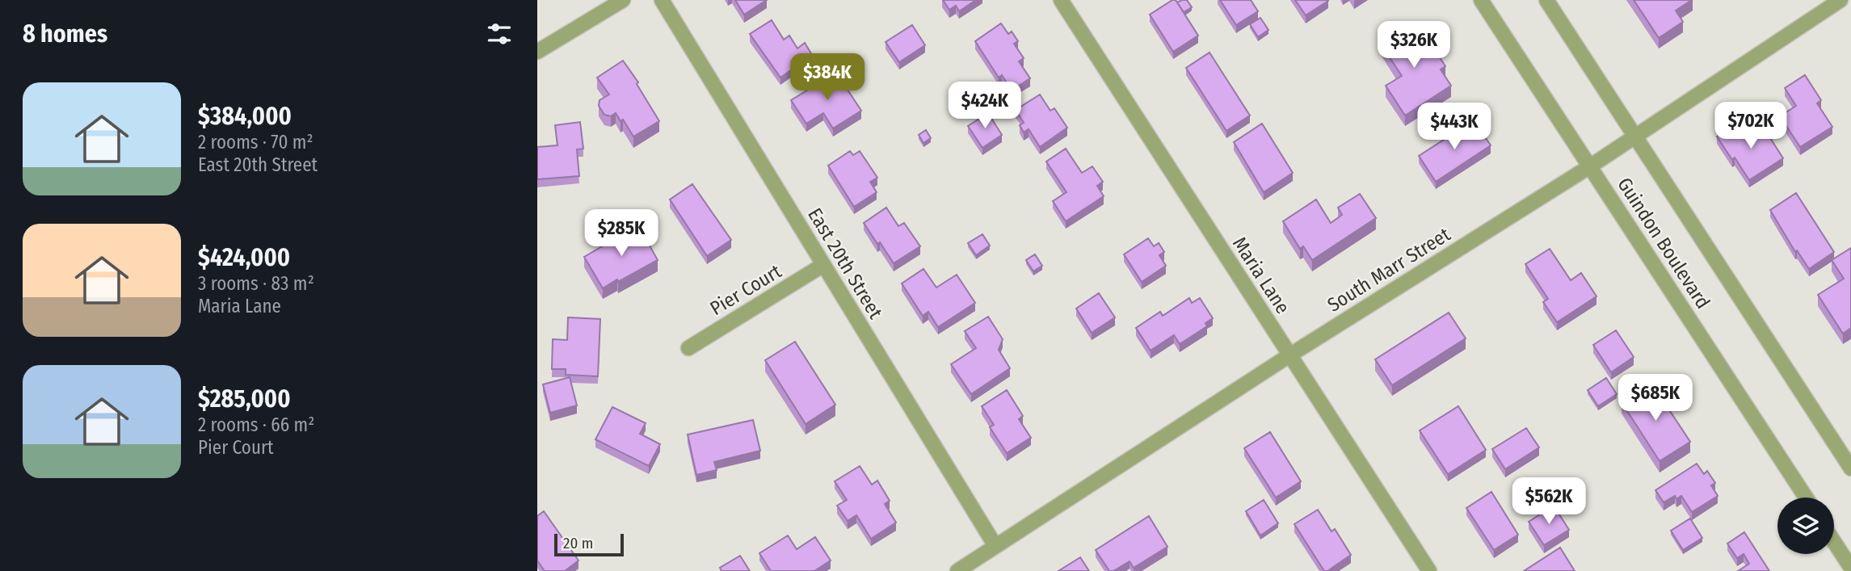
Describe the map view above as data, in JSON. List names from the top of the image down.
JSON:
{
  "streets": {
    "street": [
      "Guindon Boulevard",
      "East 20th Street",
      "South Marr Street",
      "Maria Lane",
      "Pier Court"
    ]
  },
  "crossings": [
    ["Guindon Boulevard", "South Marr Street"],
    ["East 20th Street", "South Marr Street"],
    ["East 20th Street", "Pier Court"],
    ["South Marr Street", "Maria Lane"]
  ],
  "scale_bar": "20 m",
  "page": {
    "heading": "8 homes",
    "price": [
      "$326K",
      "$384K",
      "$424K",
      "$702K",
      "$443K",
      "$285K",
      "$685K",
      "$562K"
    ],
    "list": [
      {
        "name": "$384,000",
        "note": "2 rooms · 70 m² · East 20th Street"
      },
      {
        "name": "$424,000",
        "note": "3 rooms · 83 m² · Maria Lane"
      },
      {
        "name": "$285,000",
        "note": "2 rooms · 66 m² · Pier Court"
      }
    ],
    "scale": "20 m"
  }
}
